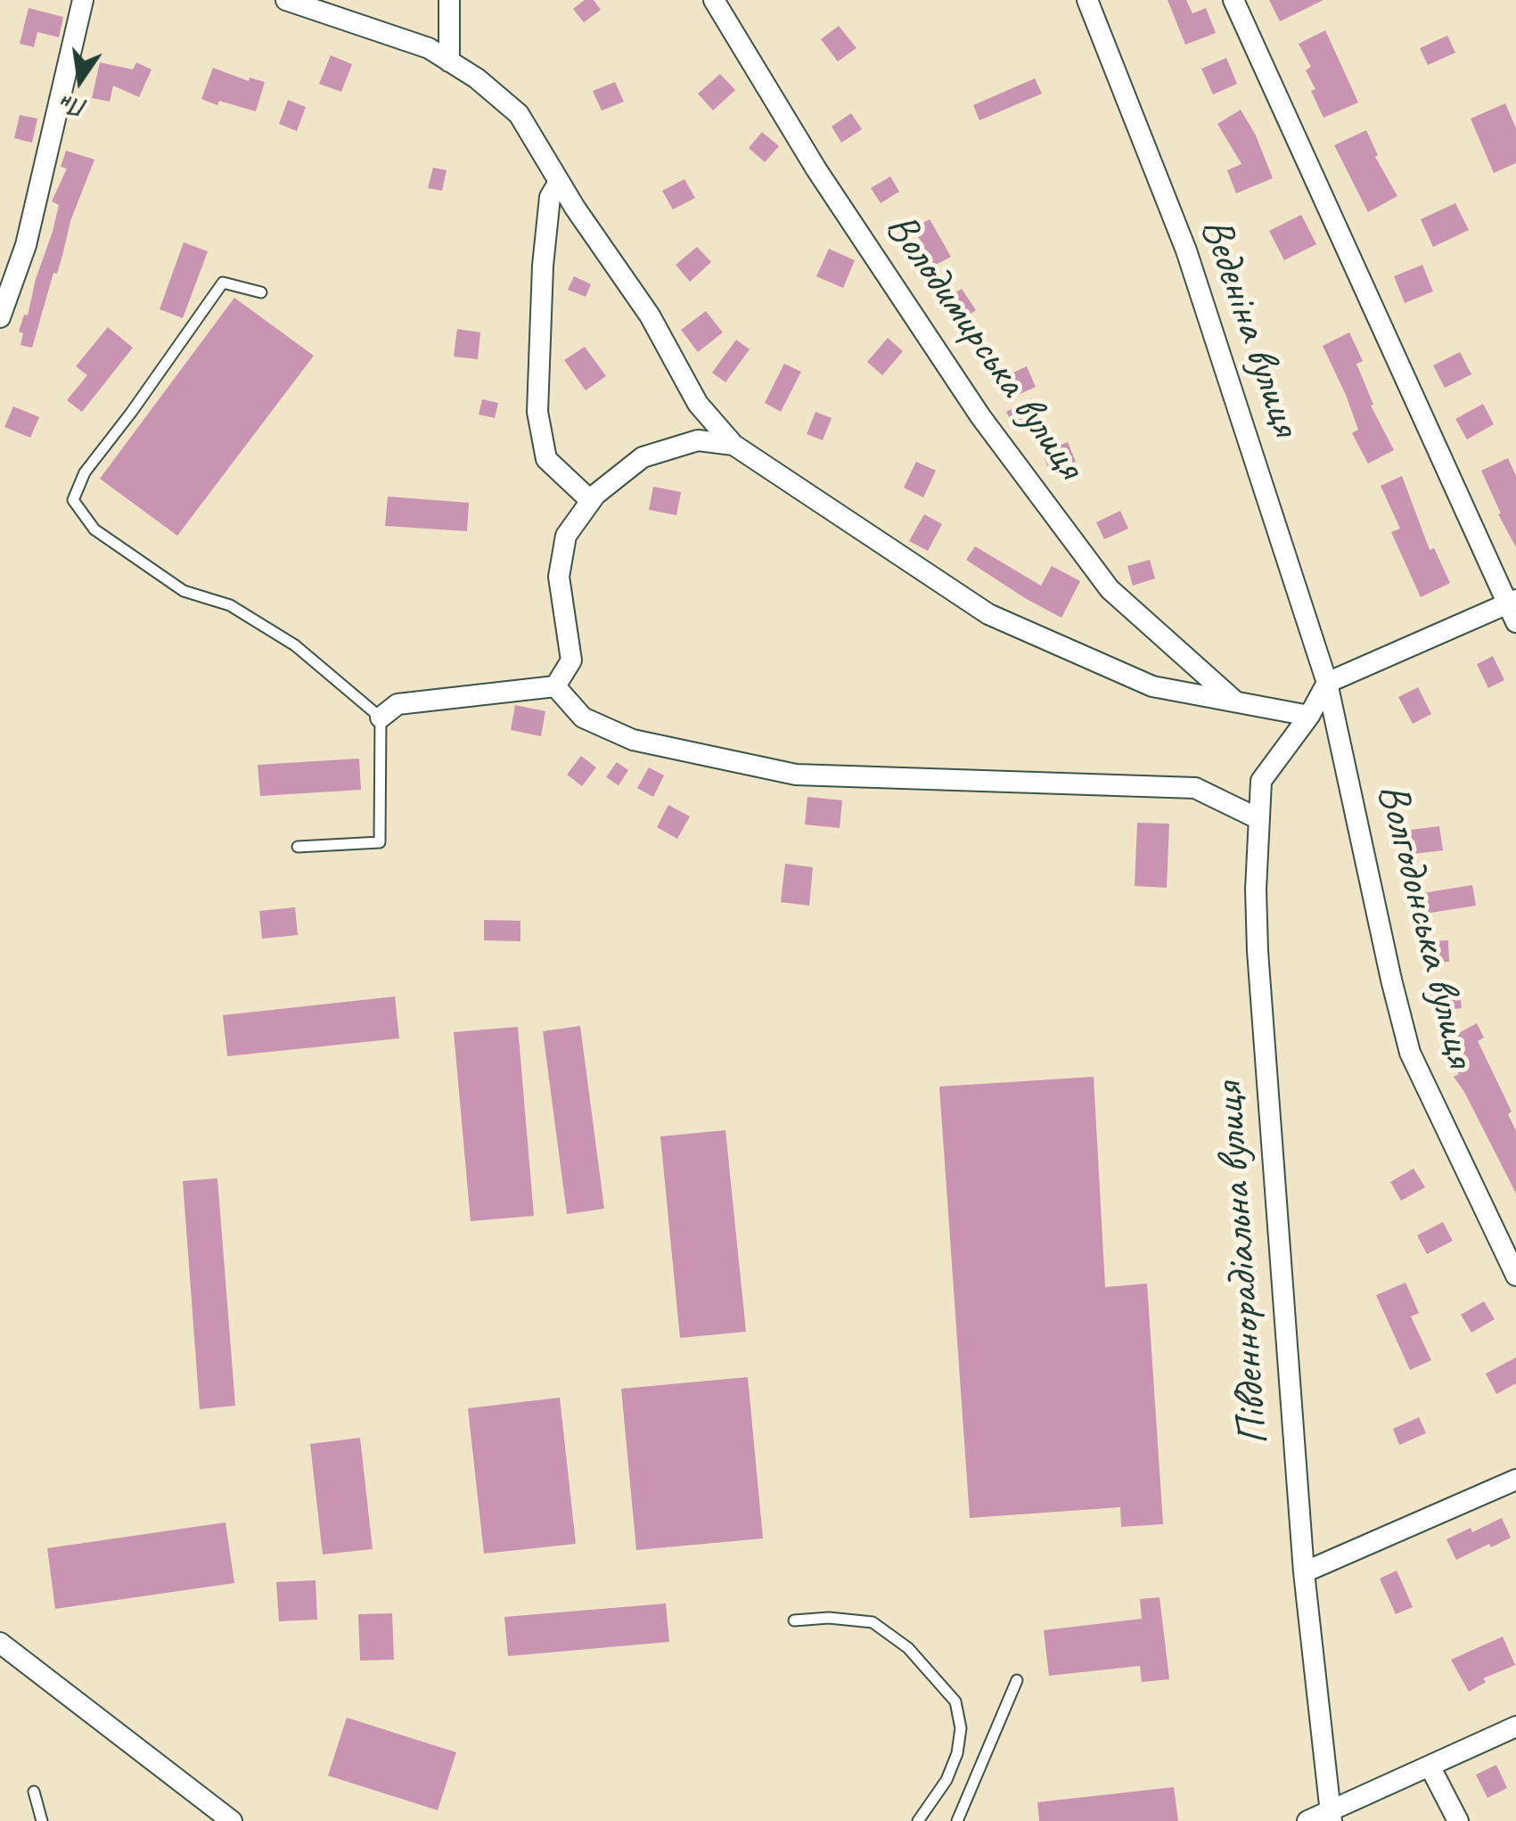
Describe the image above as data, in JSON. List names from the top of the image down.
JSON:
{
  "streets": {
    "street": [
      "Веденіна вулиця",
      "Володимирська вулиця",
      "Волгодонська вулиця",
      "Південнорадіальна вулиця"
    ]
  },
  "crossings": [
    ["Веденіна вулиця", "Волгодонська вулиця"],
    ["Веденіна вулиця", "Південнорадіальна вулиця"],
    ["Волгодонська вулиця", "Південнорадіальна вулиця"]
  ],
  "north": "bottom"
}
